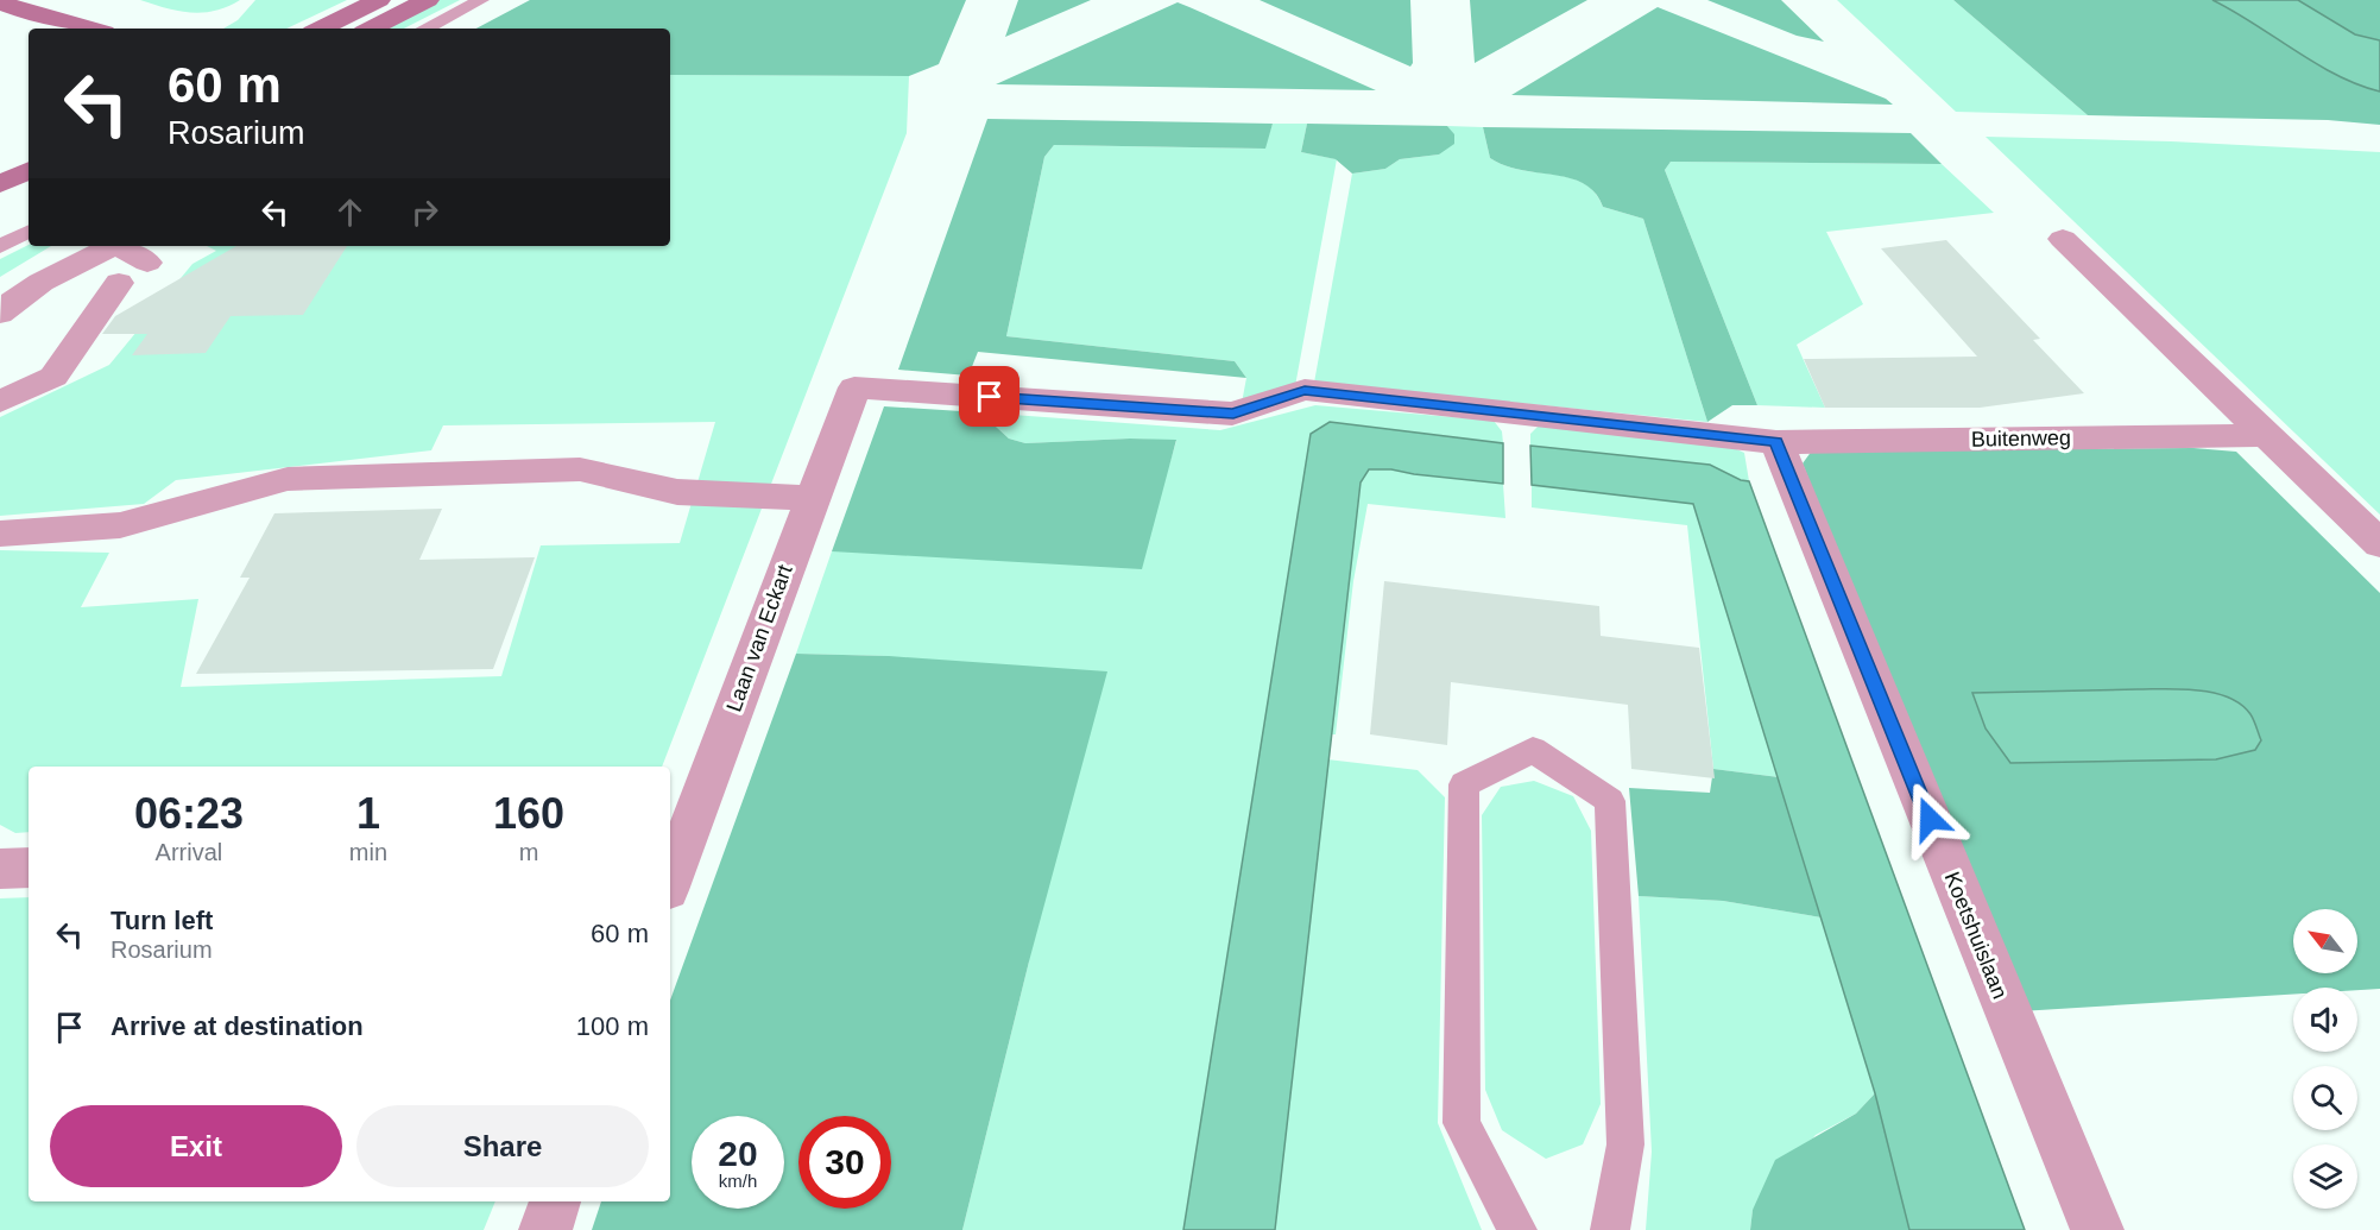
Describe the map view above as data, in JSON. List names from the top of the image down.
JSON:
{
  "streets": {
    "street": ["Buitenweg", "Laan van Eckart", "Koetshuislaan"]
  },
  "crossings": [
    ["Buitenweg", "Laan van Eckart"],
    ["Buitenweg", "Koetshuislaan"]
  ],
  "north": "top left",
  "page": {
    "turn": ["60 m", "Rosarium"],
    "eta": [
      "06:23",
      "Arrival",
      "1",
      "min",
      "160",
      "m"
    ],
    "list": [
      {
        "name": "Turn left",
        "note": "Rosarium",
        "value": "60 m"
      },
      {
        "name": "Arrive at destination",
        "value": "100 m"
      }
    ],
    "buttons": ["Exit", "Share"],
    "speed": "20 km/h",
    "limit": "30"
  }
}
